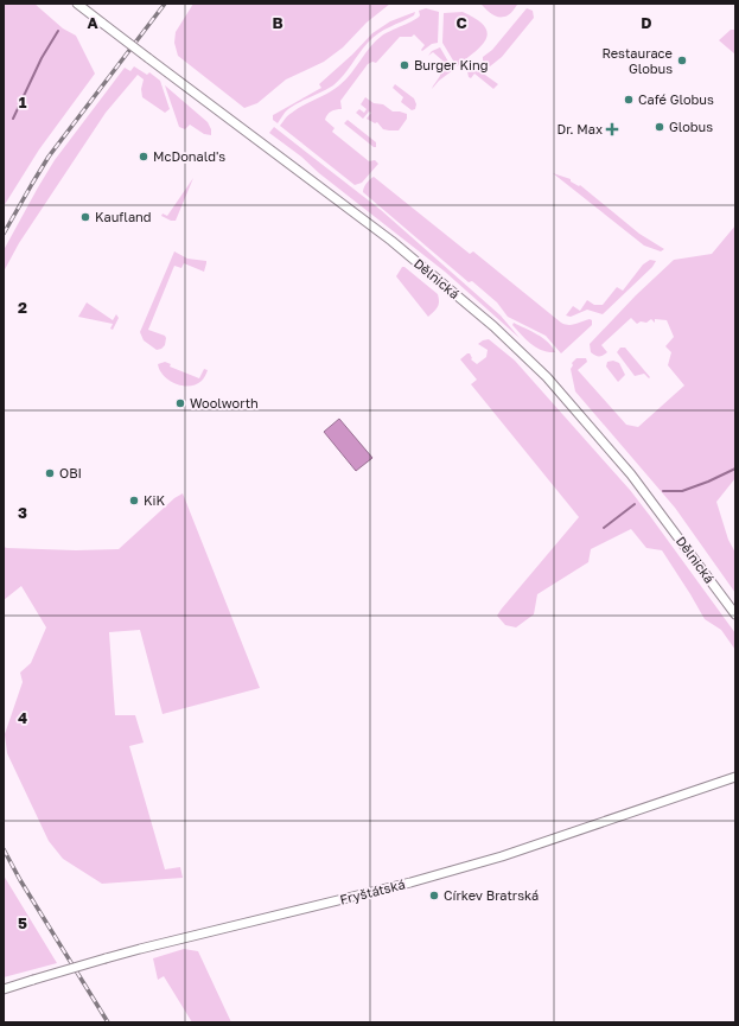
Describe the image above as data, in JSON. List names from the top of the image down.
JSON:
{
  "streets": {
    "street": ["Dělnická", "Fryštátská"]
  },
  "places": {
    "other": [
      "Restaurace Globus",
      "Burger King",
      "Café Globus",
      "Globus",
      "McDonald's",
      "Kaufland",
      "Woolworth",
      "OBI",
      "KiK",
      "Církev Bratrská"
    ],
    "health": ["Dr. Max"]
  },
  "grid": {
    "columns": [
      "A",
      "B",
      "C",
      "D"
    ],
    "rows": [
      "1",
      "2",
      "3",
      "4",
      "5"
    ]
  }
}
